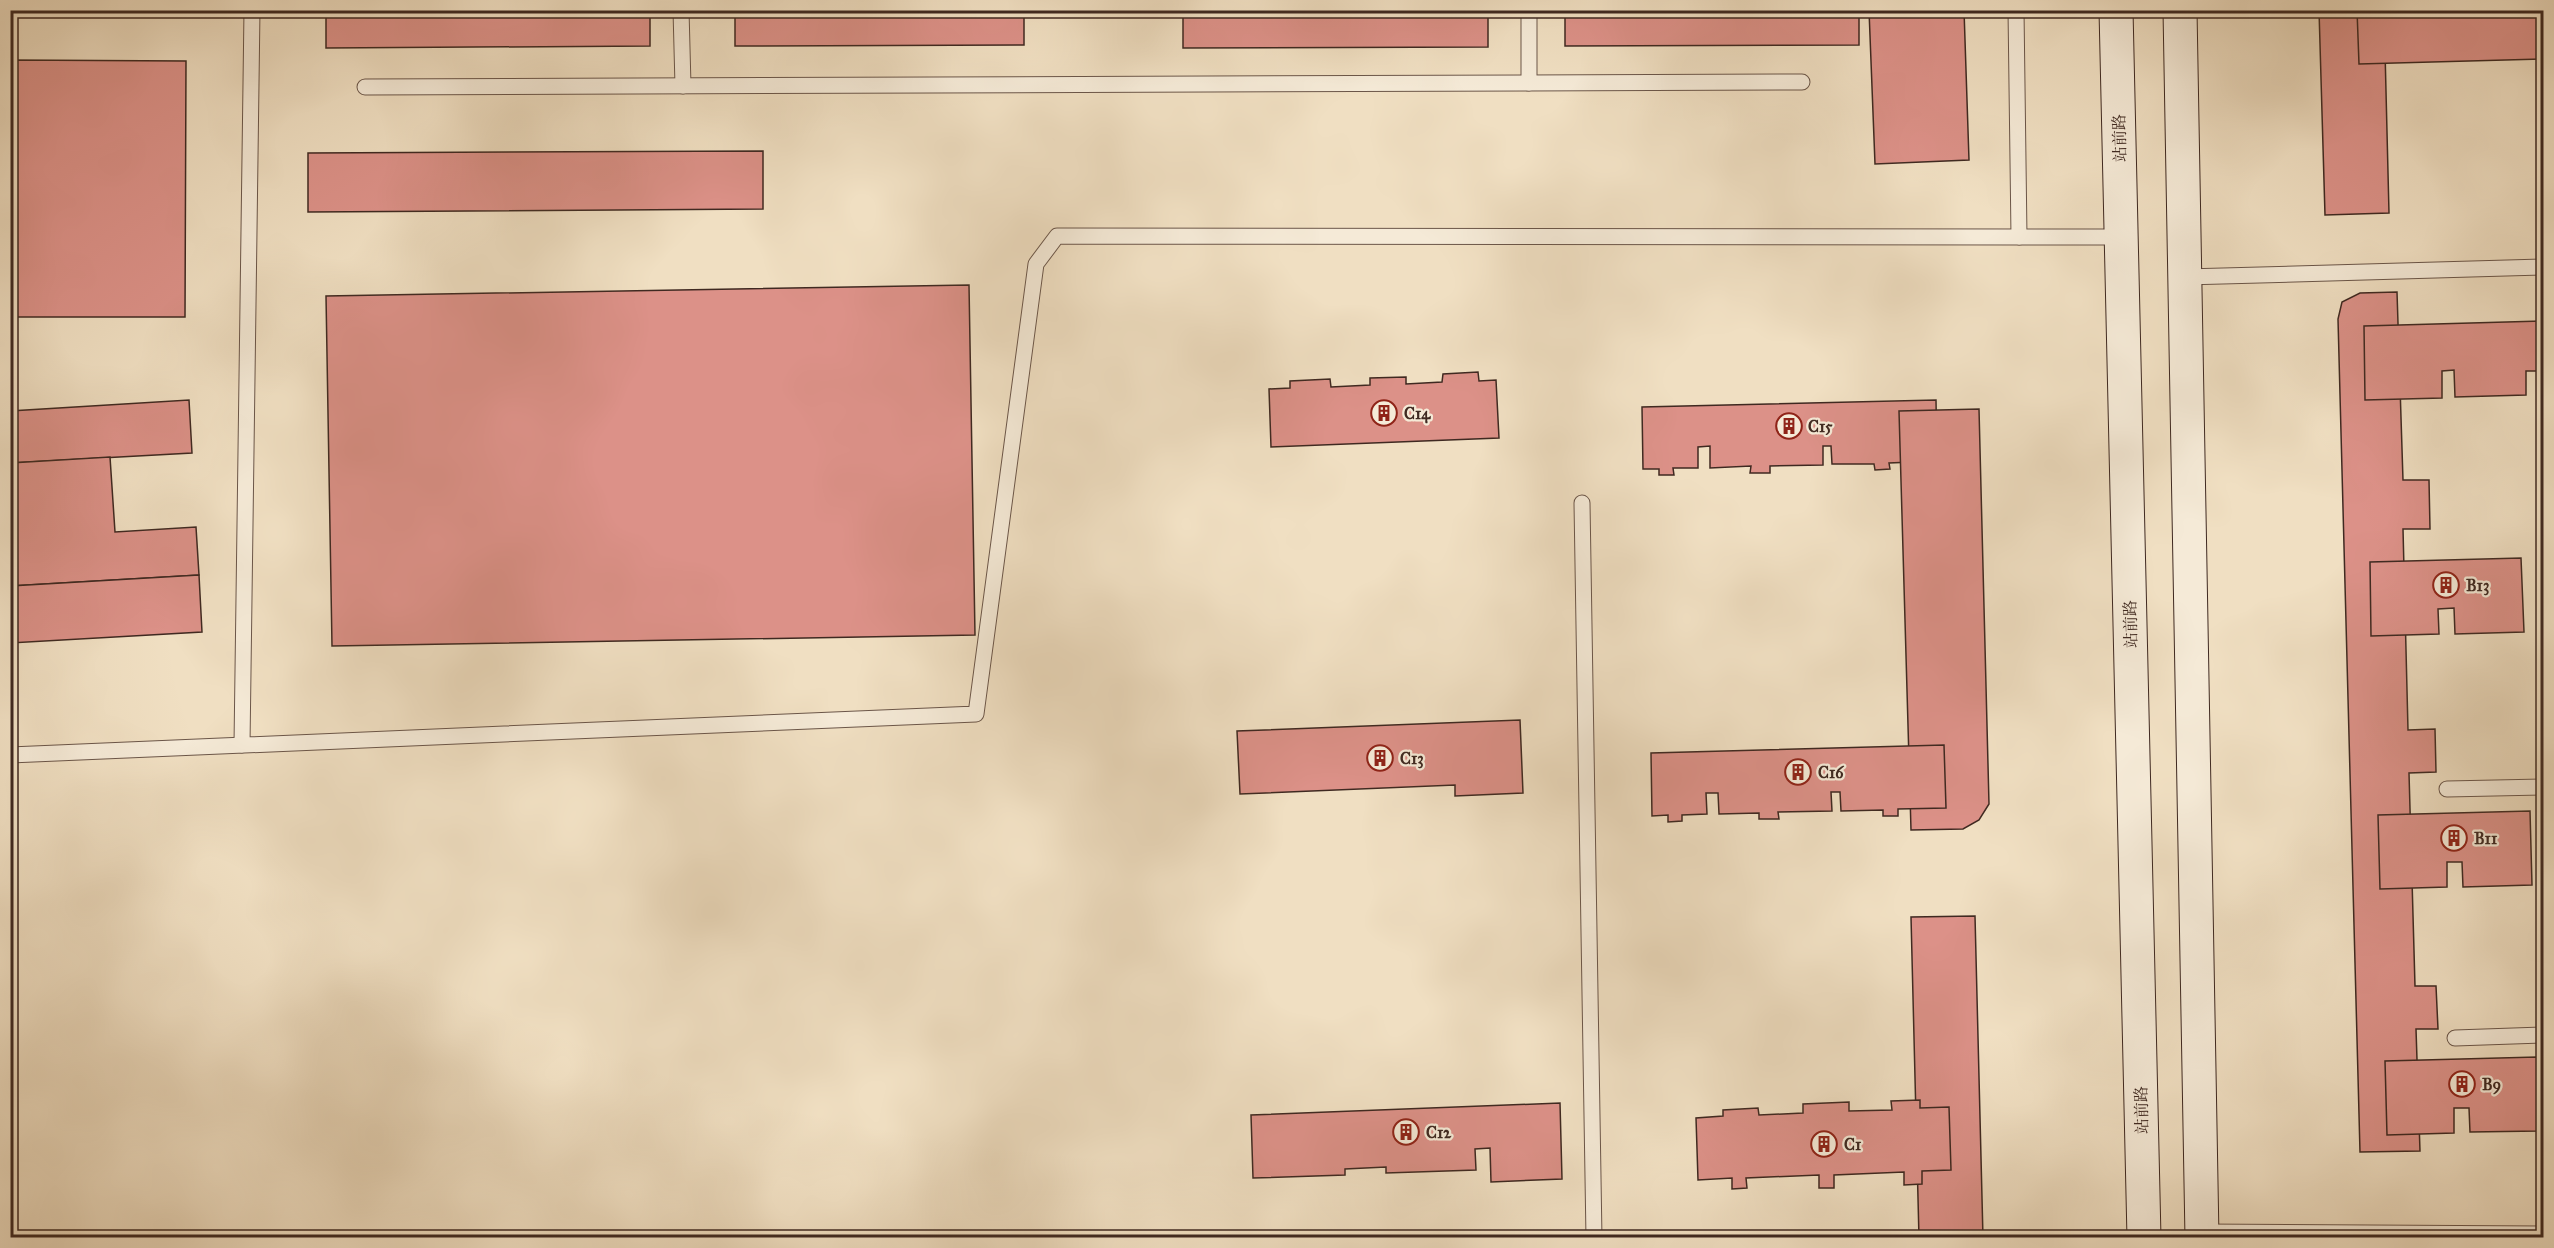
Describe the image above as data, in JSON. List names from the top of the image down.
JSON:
{
  "streets": {
    "street": ["站前路"]
  },
  "places": {
    "building": [
      "C14",
      "C15",
      "B13",
      "C13",
      "C16",
      "B11",
      "B9",
      "C12",
      "C1"
    ]
  }
}
